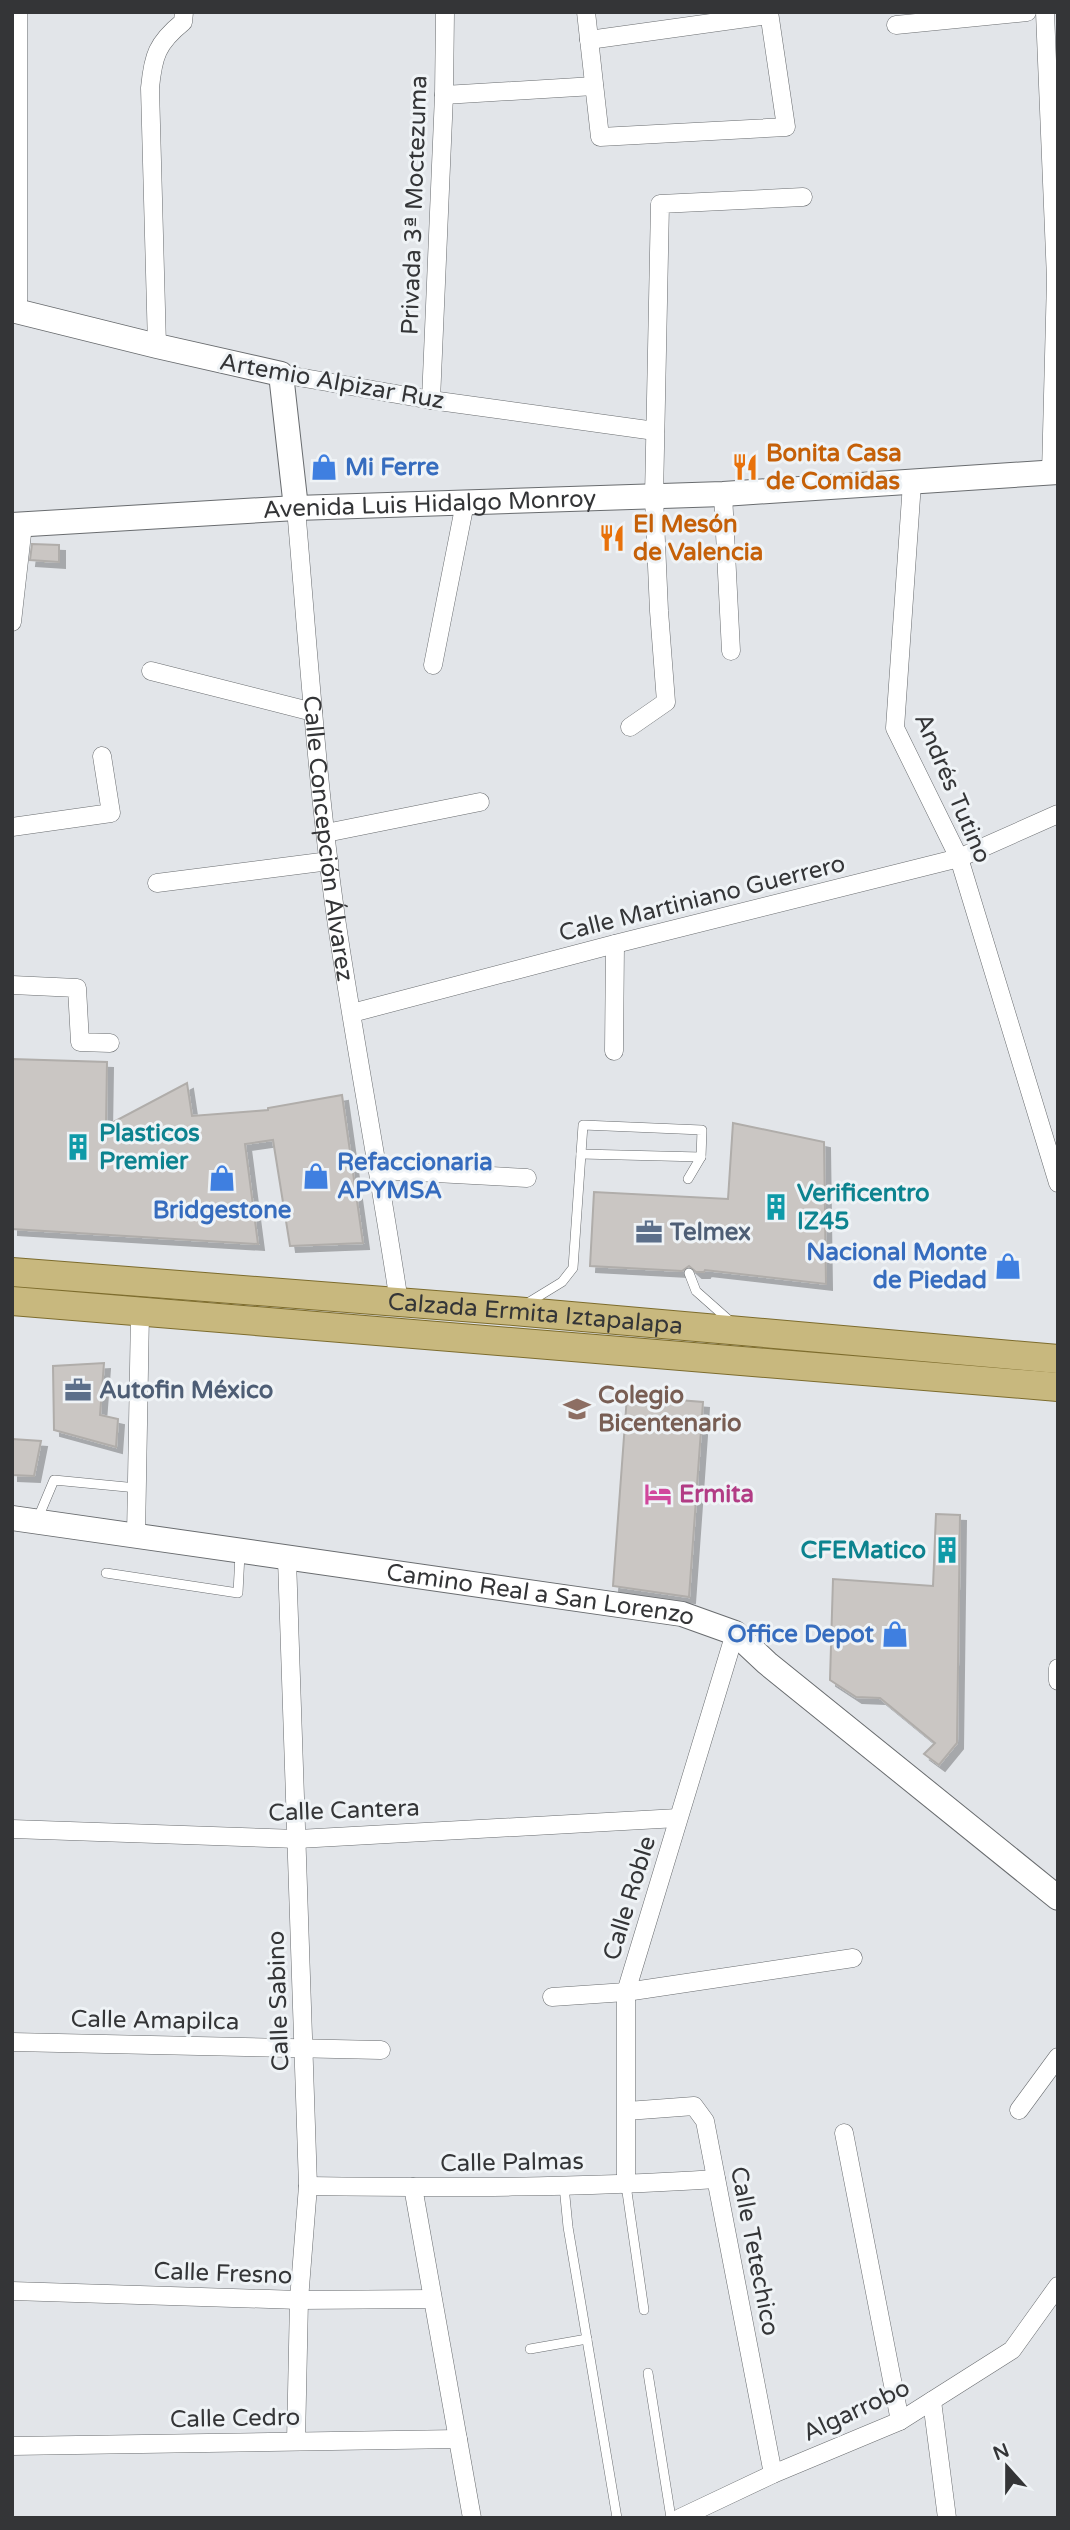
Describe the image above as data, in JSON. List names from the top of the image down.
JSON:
{
  "streets": {
    "main road": ["Calzada Ermita Iztapalapa"],
    "street": [
      "Privada 3ª Moctezuma",
      "Artemio Alpizar Ruz",
      "Avenida Luis Hidalgo Monroy",
      "Andrés Tutino",
      "Calle Concepción Álvarez",
      "Calle Martiniano Guerrero",
      "Camino Real a San Lorenzo",
      "Calle Cantera",
      "Calle Roble",
      "Calle Sabino",
      "Calle Amapilca",
      "Calle Palmas",
      "Calle Tetechico",
      "Calle Fresno",
      "Algarrobo",
      "Calle Cedro"
    ]
  },
  "crossings": [
    ["Privada 3ª Moctezuma", "Artemio Alpizar Ruz"],
    ["Artemio Alpizar Ruz", "Calle Concepción Álvarez"],
    ["Avenida Luis Hidalgo Monroy", "Andrés Tutino"],
    ["Avenida Luis Hidalgo Monroy", "Calle Concepción Álvarez"],
    ["Andrés Tutino", "Calle Martiniano Guerrero"],
    ["Calle Concepción Álvarez", "Calle Martiniano Guerrero"],
    ["Calle Concepción Álvarez", "Calzada Ermita Iztapalapa"],
    ["Camino Real a San Lorenzo", "Calle Roble"],
    ["Camino Real a San Lorenzo", "Calle Sabino"],
    ["Calle Cantera", "Calle Roble"],
    ["Calle Cantera", "Calle Sabino"],
    ["Calle Roble", "Calle Palmas"],
    ["Calle Roble", "Calle Tetechico"],
    ["Calle Sabino", "Calle Amapilca"],
    ["Calle Sabino", "Calle Palmas"],
    ["Calle Sabino", "Calle Fresno"],
    ["Calle Sabino", "Calle Cedro"],
    ["Calle Palmas", "Calle Tetechico"],
    ["Calle Tetechico", "Algarrobo"]
  ],
  "places": {
    "shop": [
      "Mi Ferre",
      "Refaccionaria APYMSA",
      "Bridgestone",
      "Nacional Monte de Piedad",
      "Office Depot"
    ],
    "restaurant": ["Bonita Casa de Comidas", "El Mesón de Valencia"],
    "building": ["Plasticos Premier", "Verificentro IZ45", "CFEMatico"],
    "office": ["Telmex", "Autofin México"],
    "school or university": ["Colegio Bicentenario"],
    "hotel": ["Ermita"]
  },
  "north": "top"
}
